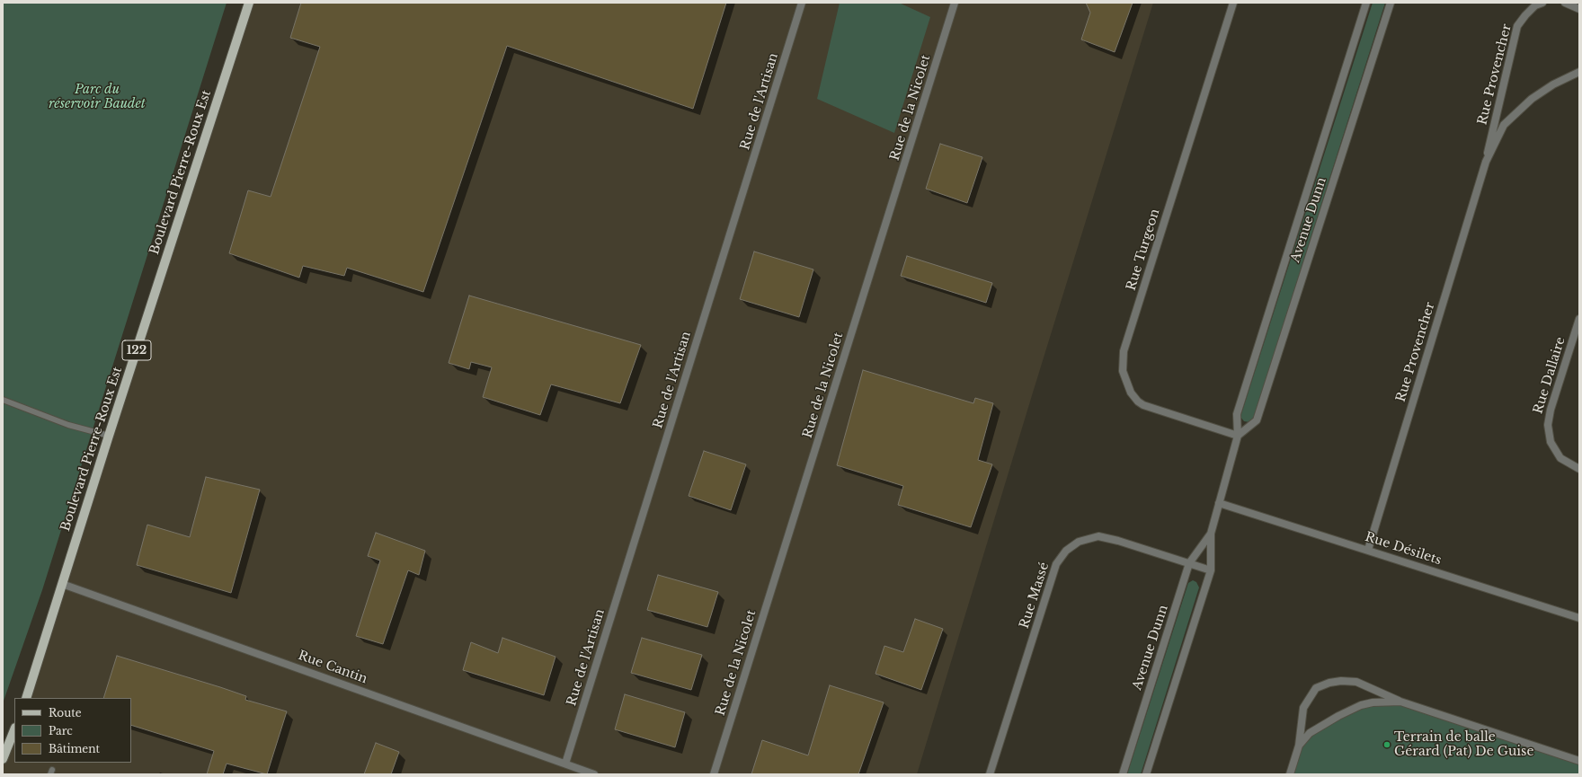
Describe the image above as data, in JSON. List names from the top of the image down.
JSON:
{
  "streets": {
    "main road": ["Boulevard Pierre-Roux Est", "122"],
    "street": [
      "Rue Provencher",
      "Rue de l'Artisan",
      "Rue de la Nicolet",
      "Avenue Dunn",
      "Rue Turgeon",
      "Rue Dallaire",
      "Rue Désilets",
      "Rue Massé",
      "Rue Cantin"
    ]
  },
  "crossings": [
    ["Rue Provencher", "Rue Désilets"],
    ["Rue de l'Artisan", "Rue Cantin"],
    ["Boulevard Pierre-Roux Est", "Rue Cantin"],
    ["Avenue Dunn", "Rue Turgeon"],
    ["Avenue Dunn", "Rue Désilets"],
    ["Avenue Dunn", "Rue Massé"]
  ],
  "parks": ["Parc du réservoir Baudet"],
  "places": ["Terrain de balle Gérard (Pat) De Guise"],
  "legend": ["Route", "Parc", "Bâtiment"]
}
